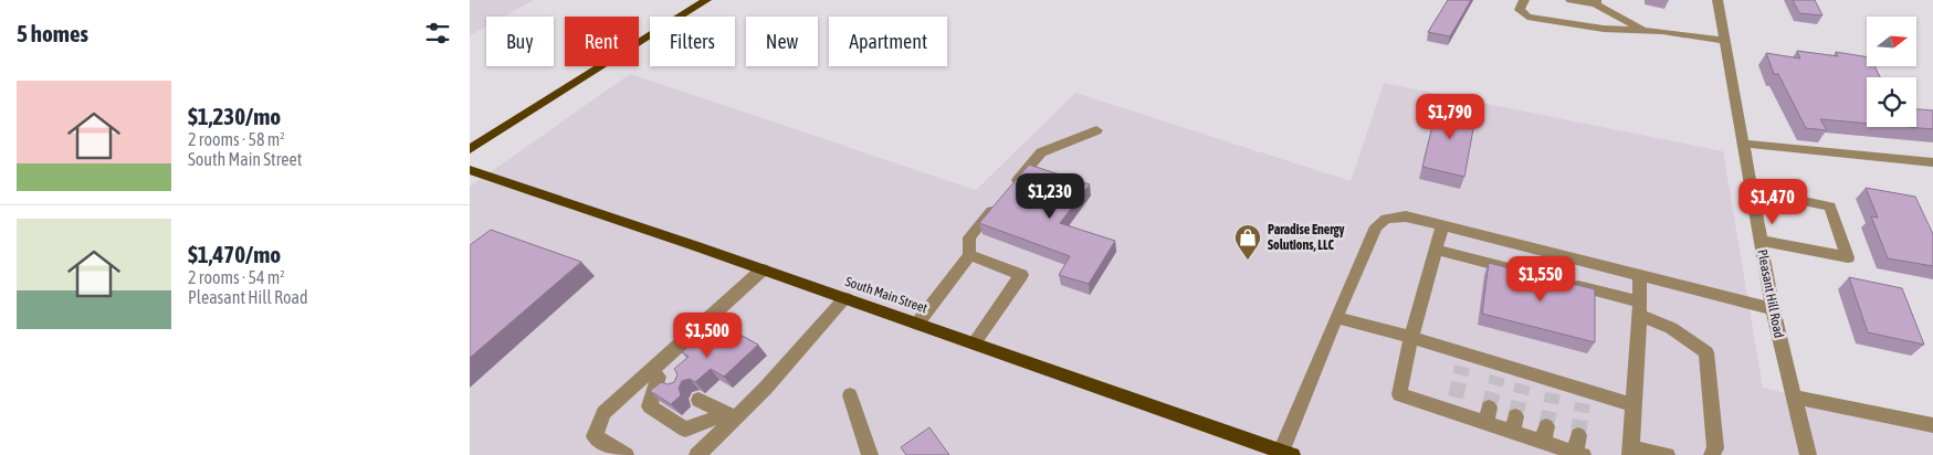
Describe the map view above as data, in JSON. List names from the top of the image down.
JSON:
{
  "streets": {
    "main road": ["South Main Street"],
    "street": ["Pleasant Hill Road"]
  },
  "places": {
    "shop": ["Paradise Energy Solutions, LLC"]
  },
  "north": "right",
  "page": {
    "heading": "5 homes",
    "chip": [
      "Buy",
      "Rent",
      "Filters",
      "New",
      "Apartment"
    ],
    "list": [
      {
        "name": "$1,230/mo",
        "note": "2 rooms · 58 m² · South Main Street"
      },
      {
        "name": "$1,470/mo",
        "note": "2 rooms · 54 m² · Pleasant Hill Road"
      }
    ],
    "price": [
      "$1,790",
      "$1,230",
      "$1,470",
      "$1,550",
      "$1,500"
    ]
  }
}
